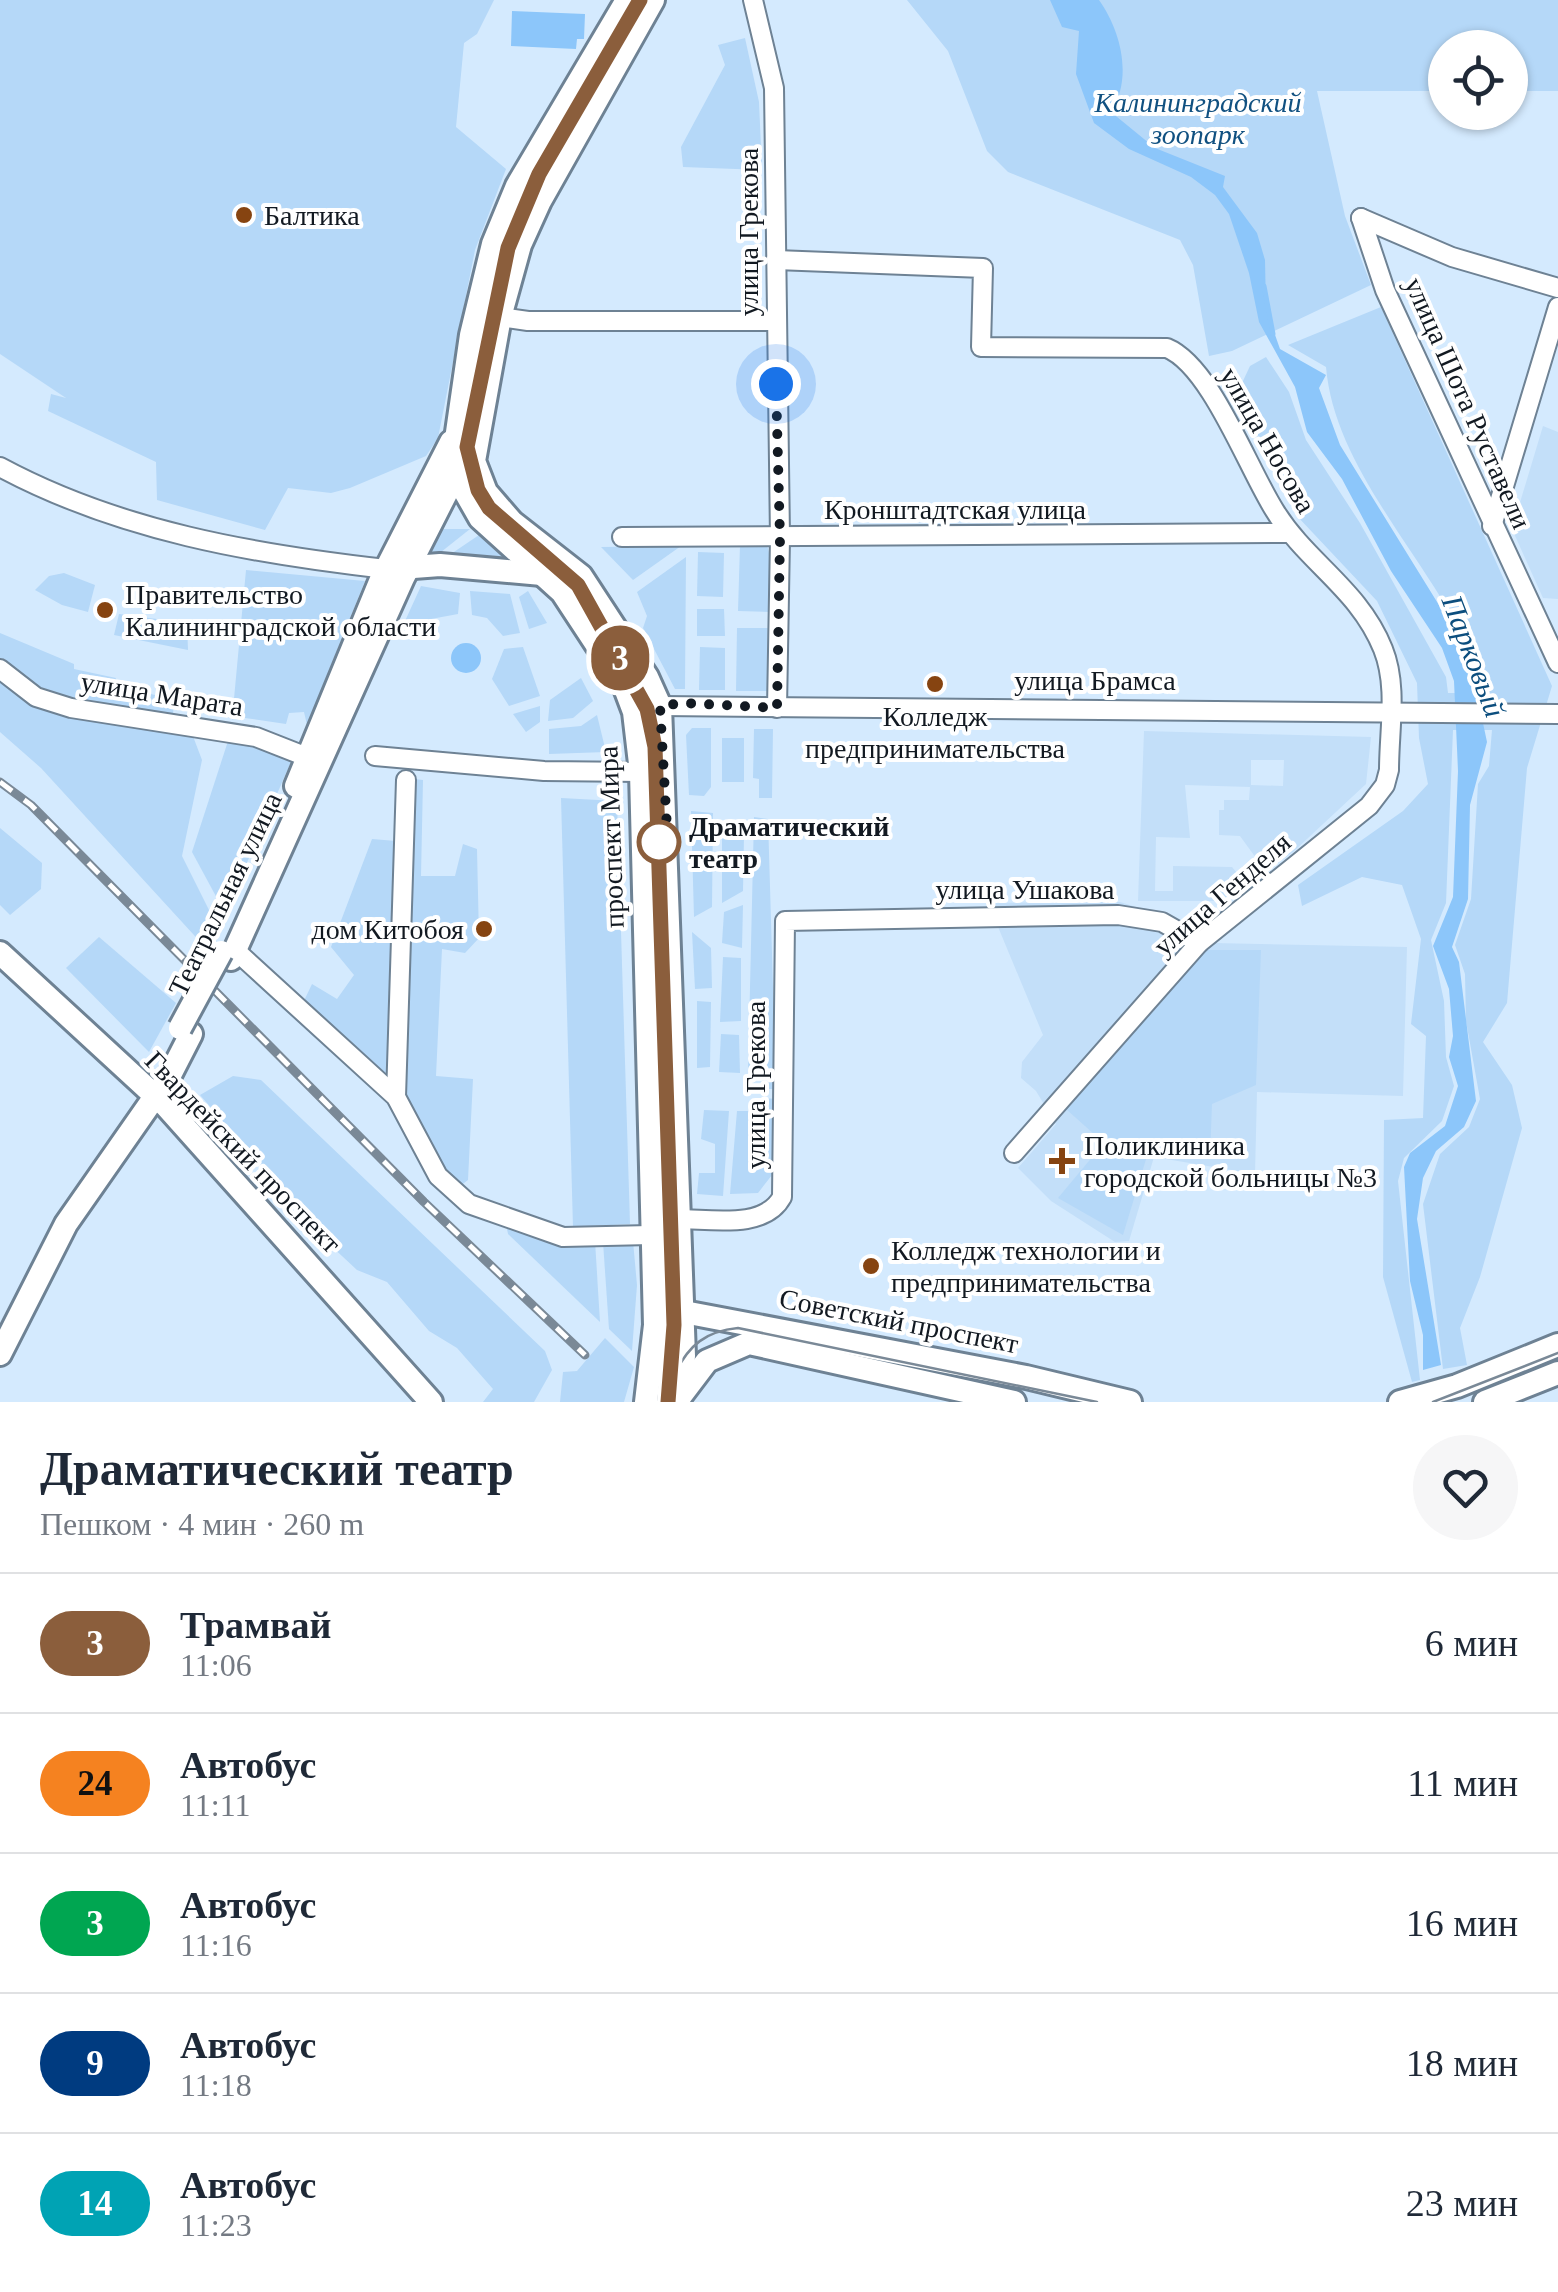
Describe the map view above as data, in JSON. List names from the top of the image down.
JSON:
{
  "streets": {
    "main road": [
      "улица Брамса",
      "проспект Мира",
      "Театральная улица",
      "Гвардейский проспект",
      "Советский проспект"
    ],
    "street": [
      "улица Грекова",
      "улица Шота Руставели",
      "улица Носова",
      "Кронштадтская улица",
      "улица Марата",
      "улица Ушакова",
      "улица Генделя"
    ]
  },
  "crossings": [
    ["улица Грекова", "улица Носова"],
    ["улица Грекова", "Кронштадтская улица"],
    ["улица Грекова", "улица Брамса"],
    ["улица Грекова", "проспект Мира"],
    ["улица Грекова", "улица Ушакова"],
    ["улица Носова", "Кронштадтская улица"],
    ["улица Носова", "улица Брамса"],
    ["улица Носова", "улица Генделя"],
    ["улица Брамса", "проспект Мира"],
    ["улица Брамса", "улица Генделя"],
    ["улица Марата", "Театральная улица"],
    ["проспект Мира", "Театральная улица"],
    ["проспект Мира", "Советский проспект"],
    ["улица Ушакова", "улица Генделя"],
    ["Театральная улица", "Гвардейский проспект"]
  ],
  "water": ["Парковый"],
  "parks": ["Калининградский зоопарк"],
  "places": {
    "other": [
      "Балтика",
      "Правительство Калининградской области",
      "Колледж предпринимательства",
      "Драматический театр",
      "дом Китобоя",
      "Колледж технологии и предпринимательства"
    ],
    "health": ["Поликлиника городской больницы №3"]
  },
  "lines": ["tram line 3"],
  "page": {
    "on_map": "3",
    "heading": ["Драматический театр", "Пешком · 4 мин · 260 m"],
    "list": [
      {
        "mark": "3",
        "name": "Трамвай",
        "note": "11:06",
        "value": "6 мин"
      },
      {
        "mark": "24",
        "name": "Автобус",
        "note": "11:11",
        "value": "11 мин"
      },
      {
        "mark": "3",
        "name": "Автобус",
        "note": "11:16",
        "value": "16 мин"
      },
      {
        "mark": "9",
        "name": "Автобус",
        "note": "11:18",
        "value": "18 мин"
      },
      {
        "mark": "14",
        "name": "Автобус",
        "note": "11:23",
        "value": "23 мин"
      }
    ]
  }
}
